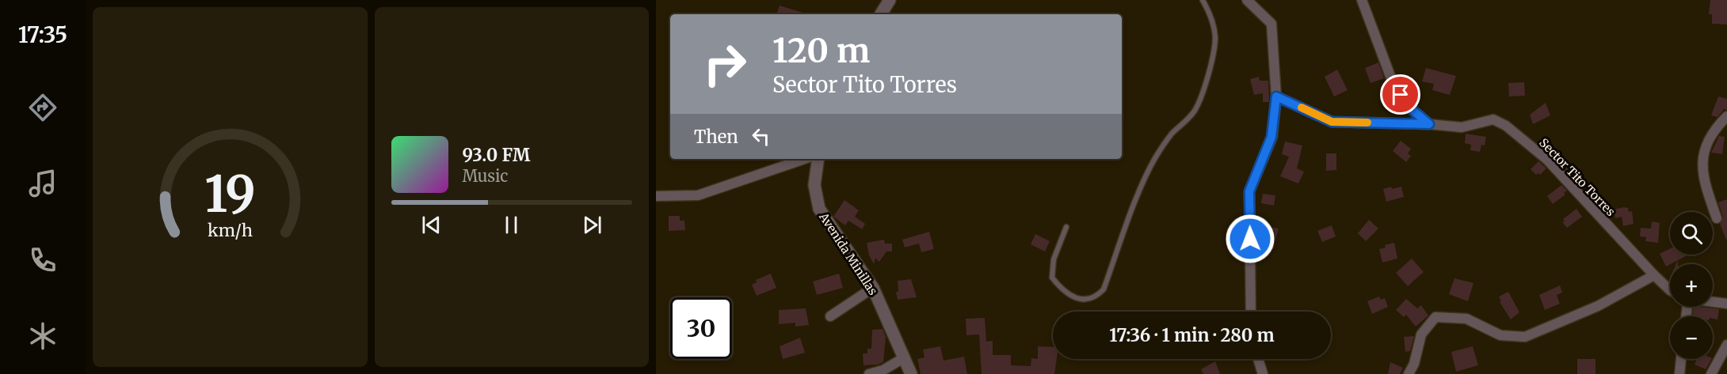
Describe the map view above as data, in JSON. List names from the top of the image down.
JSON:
{
  "streets": {
    "street": ["Sector Tito Torres", "Avenida Minillas"]
  },
  "page": {
    "tabs": "17:35",
    "turn": ["120 m", "Sector Tito Torres"],
    "then": "Then",
    "song": ["93.0 FM", "Music"],
    "map_buttons": ["+", "−"],
    "limit": "30",
    "trip": "17:36 · 1 min · 280 m",
    "gauge": ["19", "km/h"]
  }
}
